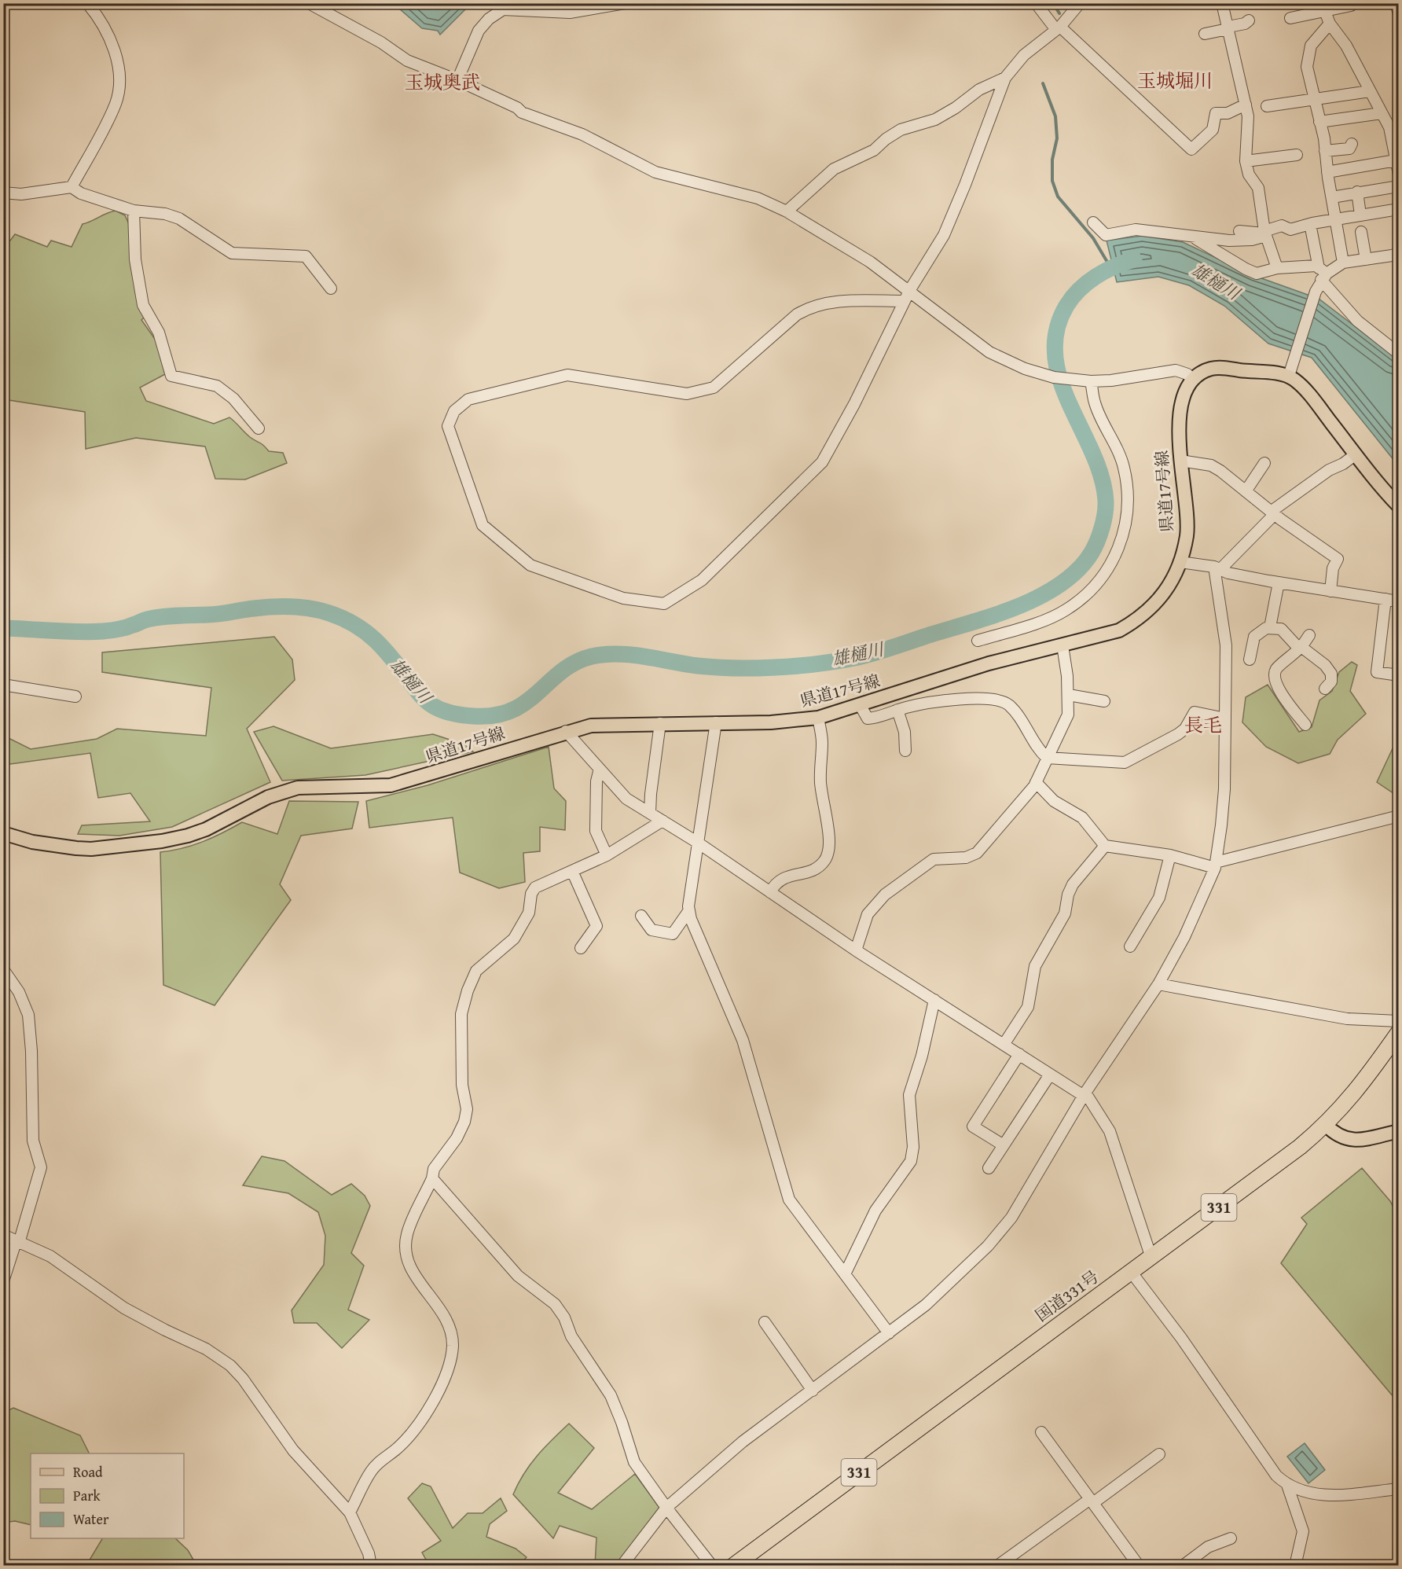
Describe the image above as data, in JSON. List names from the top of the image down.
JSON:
{
  "streets": {
    "highway": ["331", "国道331号"],
    "main road": ["県道17号線"]
  },
  "districts": ["玉城堀川", "玉城奥武", "長毛"],
  "water": ["雄樋川"],
  "legend": ["Road", "Park", "Water"]
}
